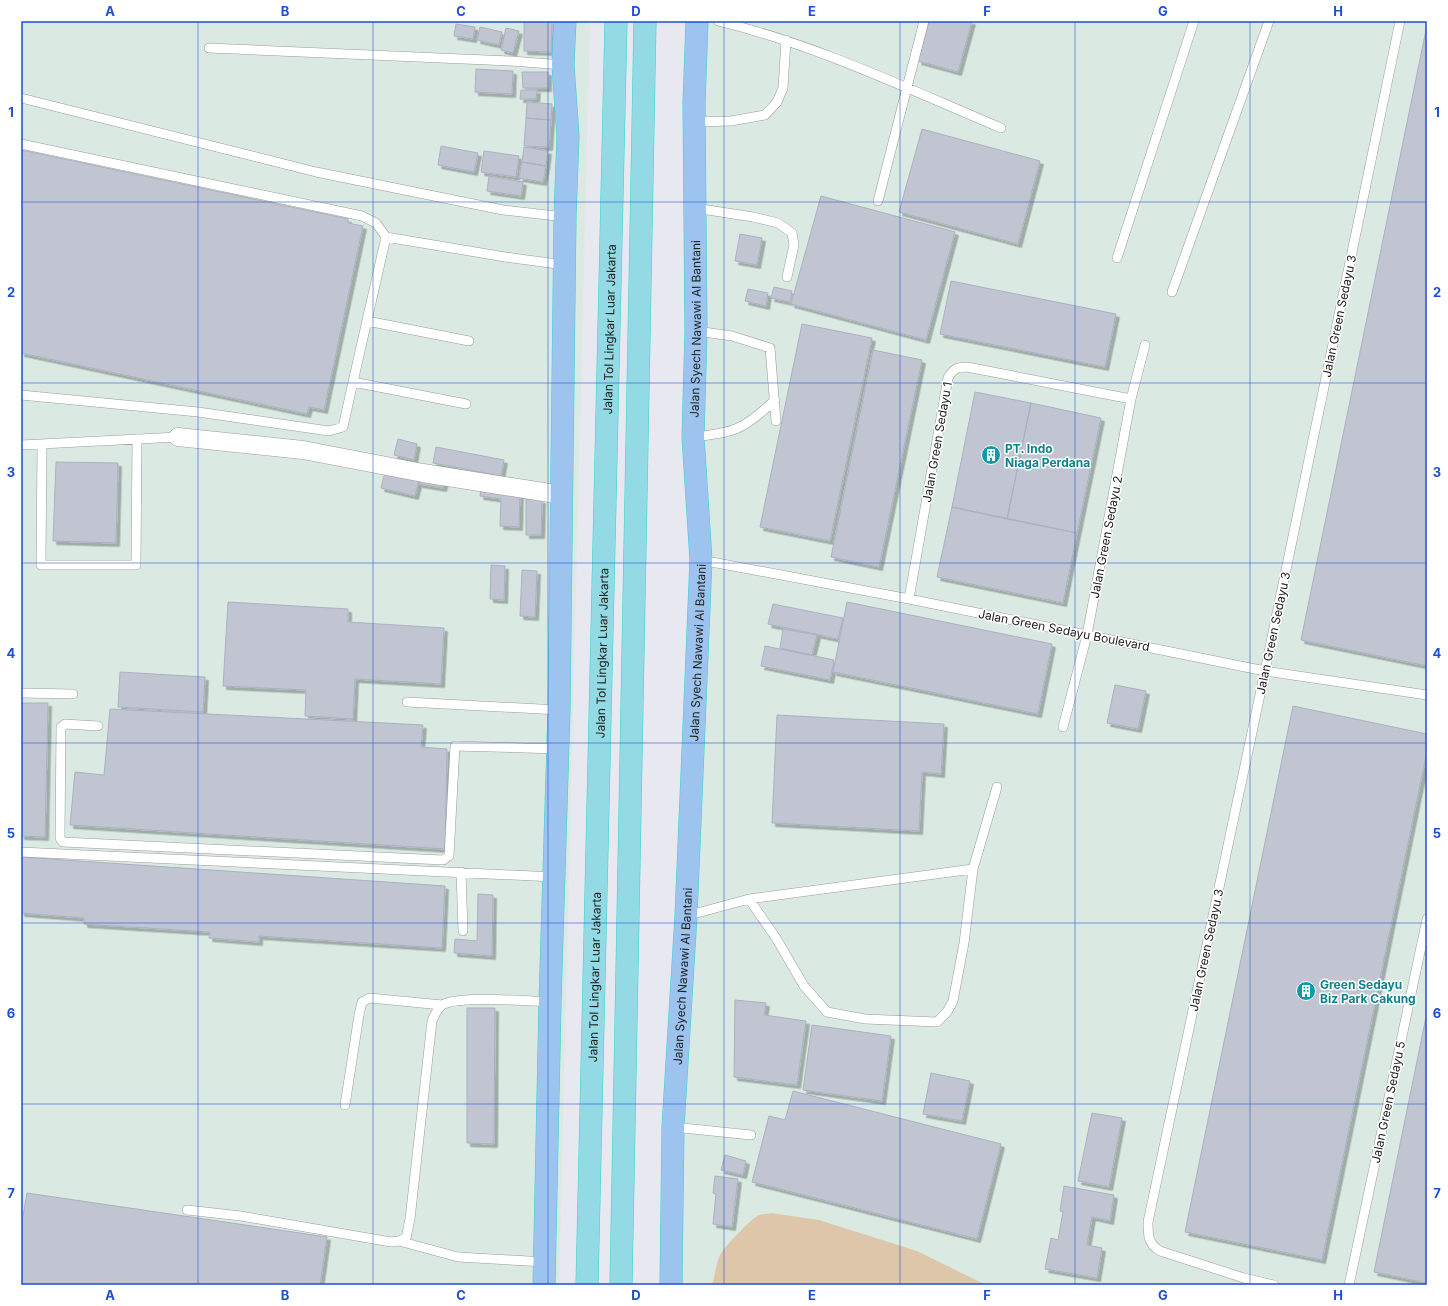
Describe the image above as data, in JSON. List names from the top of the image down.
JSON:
{
  "streets": {
    "highway": ["Jalan Tol Lingkar Luar Jakarta", "Jalan Syech Nawawi Al Bantani"],
    "lane": [
      "Jalan Green Sedayu 3",
      "Jalan Green Sedayu 1",
      "Jalan Green Sedayu 2",
      "Jalan Green Sedayu Boulevard",
      "Jalan Green Sedayu 5"
    ]
  },
  "crossings": [
    ["Jalan Green Sedayu 3", "Jalan Green Sedayu Boulevard"],
    ["Jalan Syech Nawawi Al Bantani", "Jalan Green Sedayu Boulevard"],
    ["Jalan Green Sedayu 1", "Jalan Green Sedayu 2"],
    ["Jalan Green Sedayu 1", "Jalan Green Sedayu Boulevard"],
    ["Jalan Green Sedayu 2", "Jalan Green Sedayu Boulevard"]
  ],
  "places": {
    "building": ["PT. Indo Niaga Perdana", "Green Sedayu Biz Park Cakung"]
  },
  "grid": {
    "columns": [
      "A",
      "B",
      "C",
      "D",
      "E",
      "F",
      "G",
      "H"
    ],
    "rows": [
      "1",
      "2",
      "3",
      "4",
      "5",
      "6",
      "7"
    ]
  }
}
